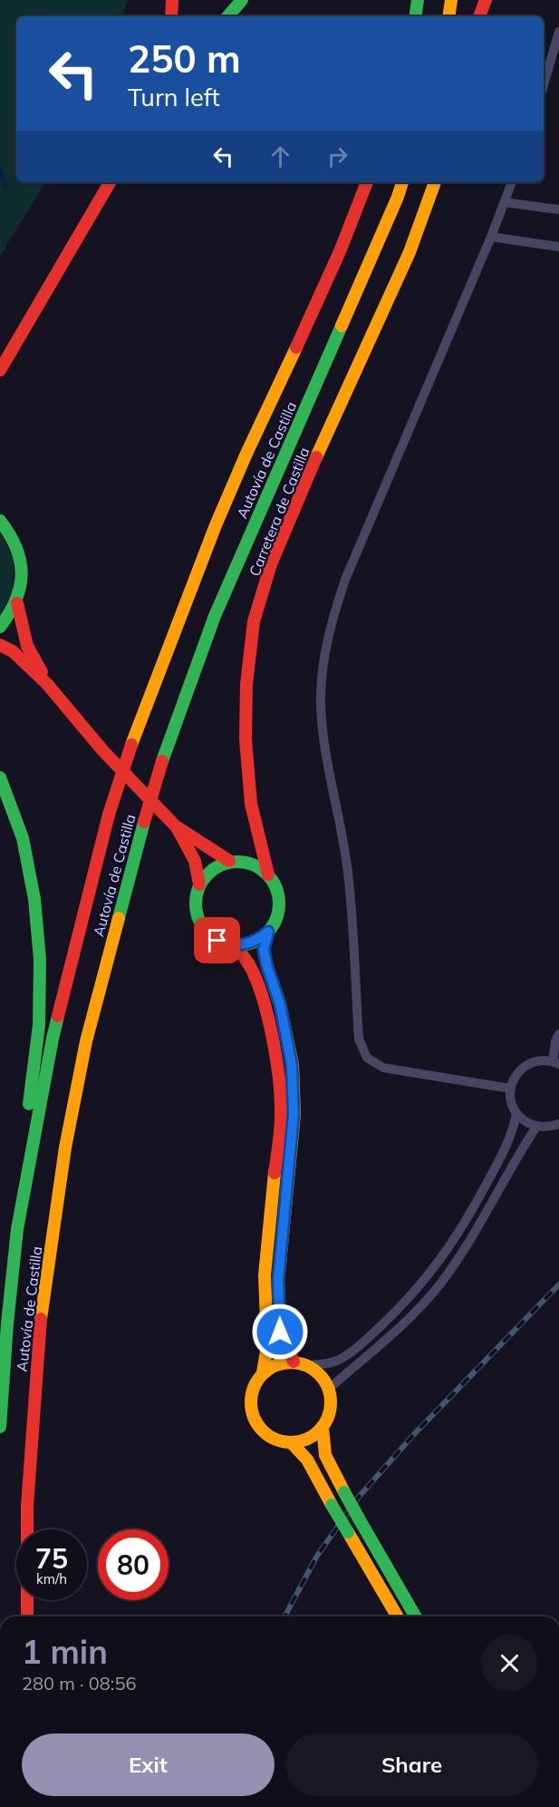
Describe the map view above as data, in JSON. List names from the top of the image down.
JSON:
{
  "streets": {
    "highway": ["Autovía de Castilla", "Carretera de Castilla"]
  },
  "page": {
    "turn": ["250 m", "Turn left"],
    "speed": "75 km/h",
    "limit": "80",
    "heading": ["1 min", "280 m · 08:56"],
    "buttons": ["Exit", "Share"]
  }
}
